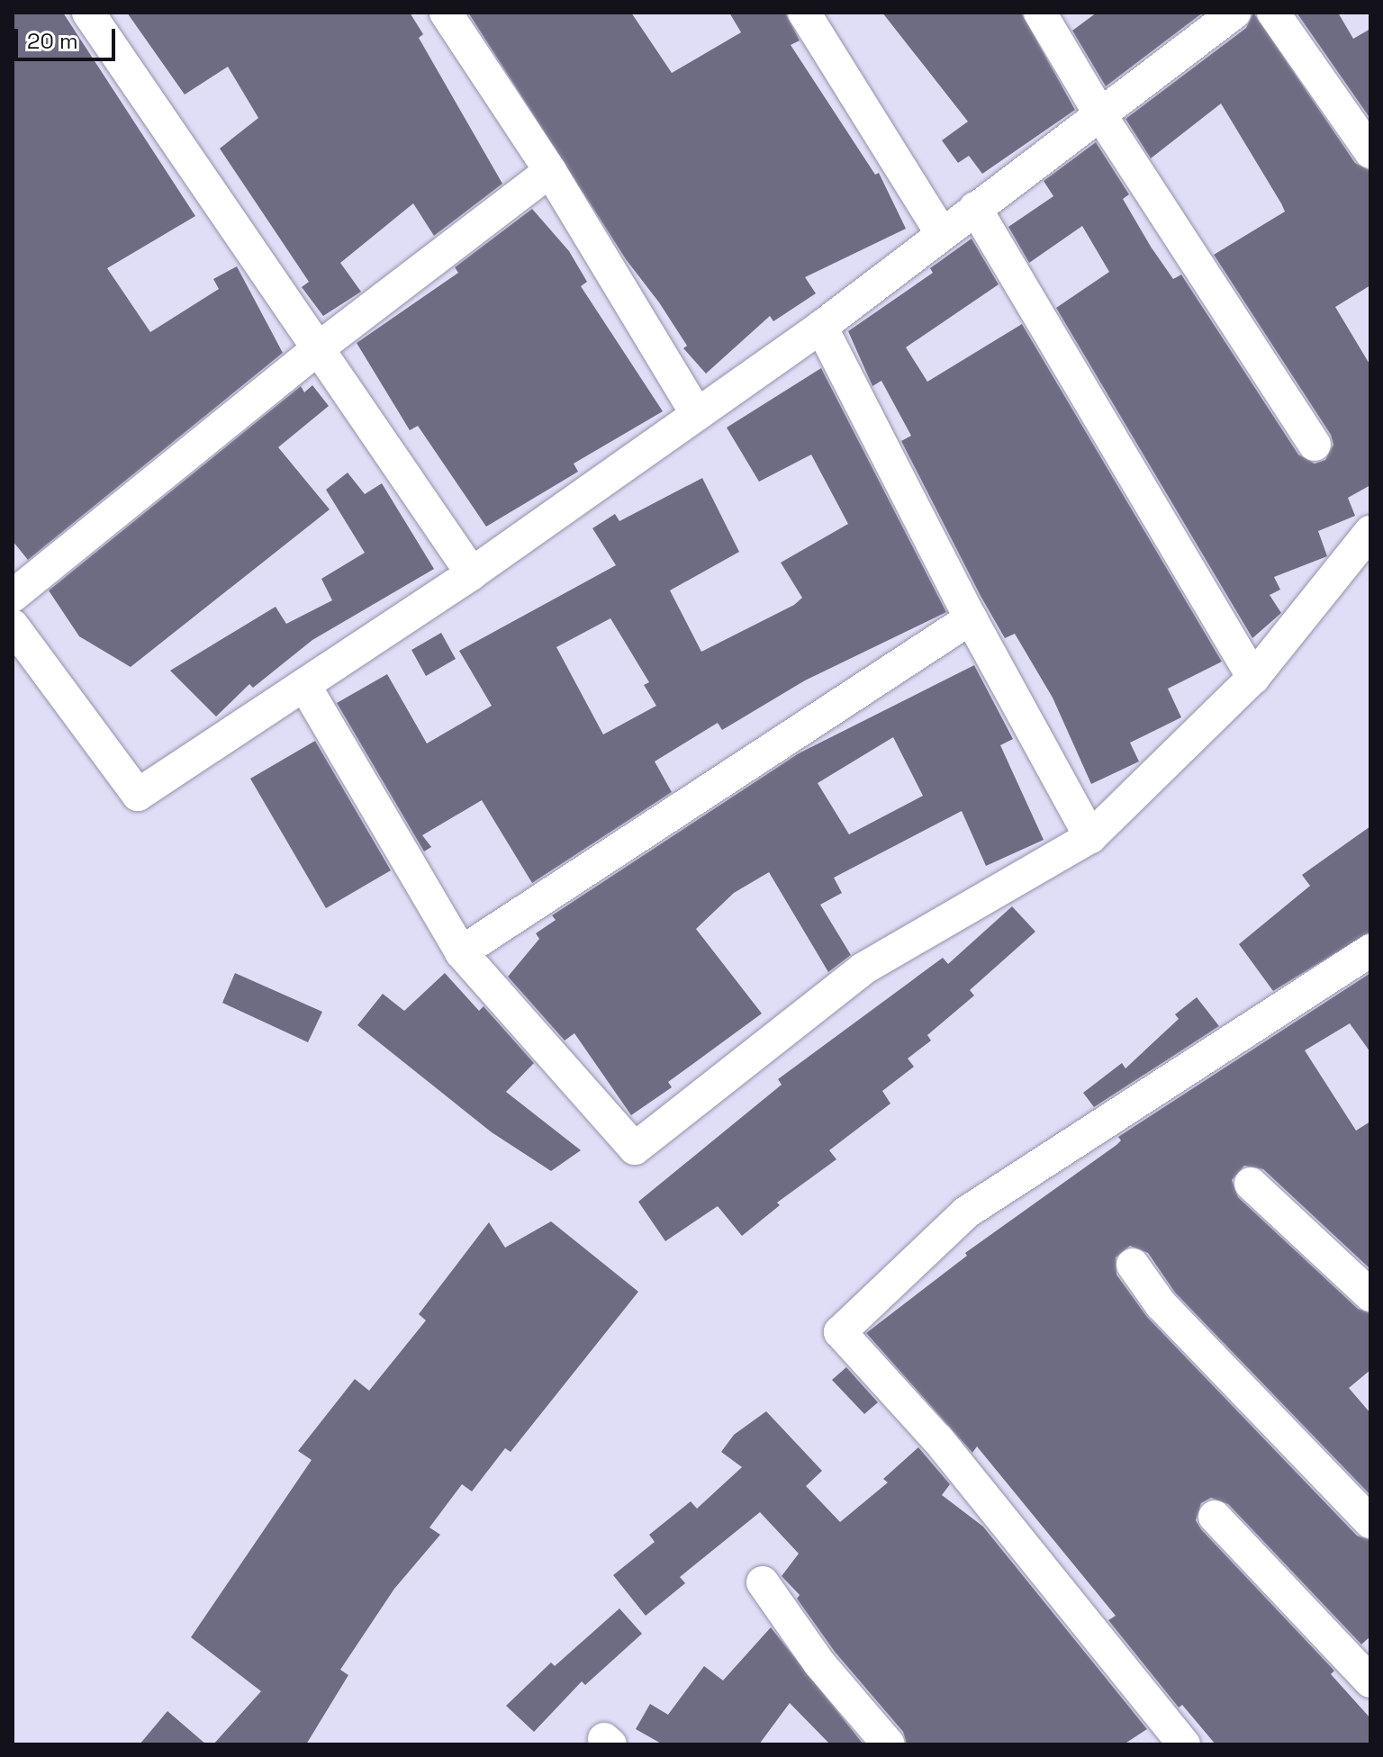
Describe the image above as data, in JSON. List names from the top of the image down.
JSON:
{
  "scale_bar": "20 m"
}
